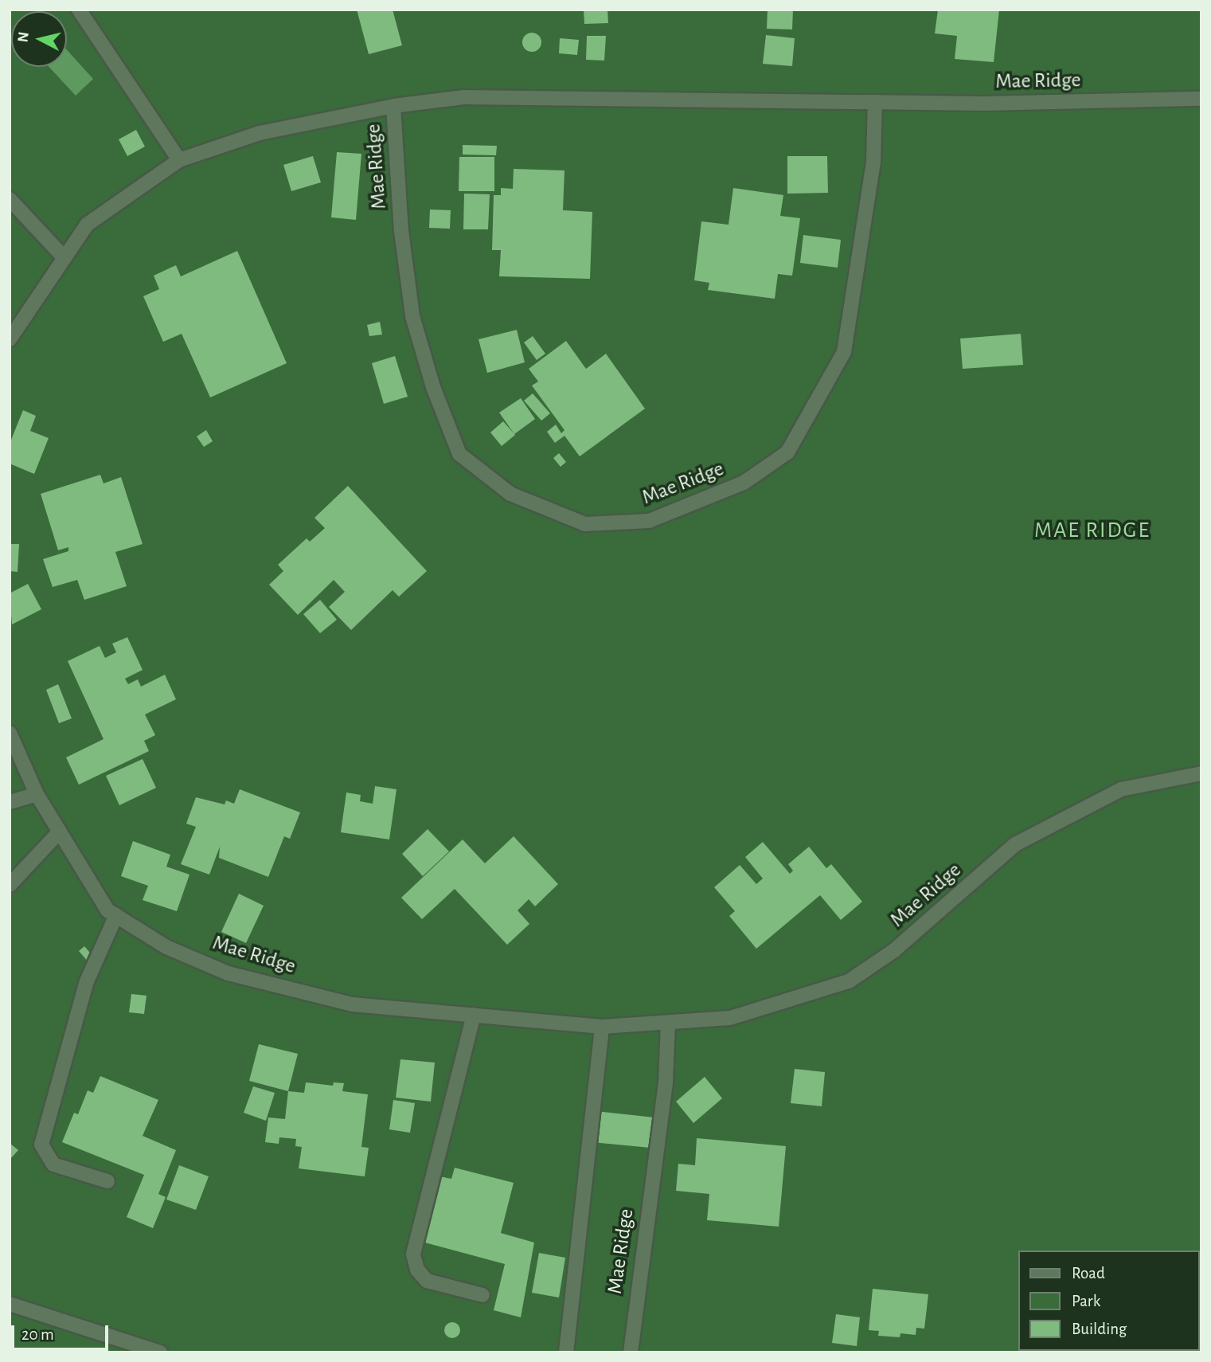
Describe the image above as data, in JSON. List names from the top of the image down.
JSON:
{
  "streets": {
    "street": ["Mae Ridge"]
  },
  "districts": ["MAE RIDGE"],
  "legend": ["Road", "Park", "Building"],
  "scale_bar": "20 m",
  "north": "left"
}
